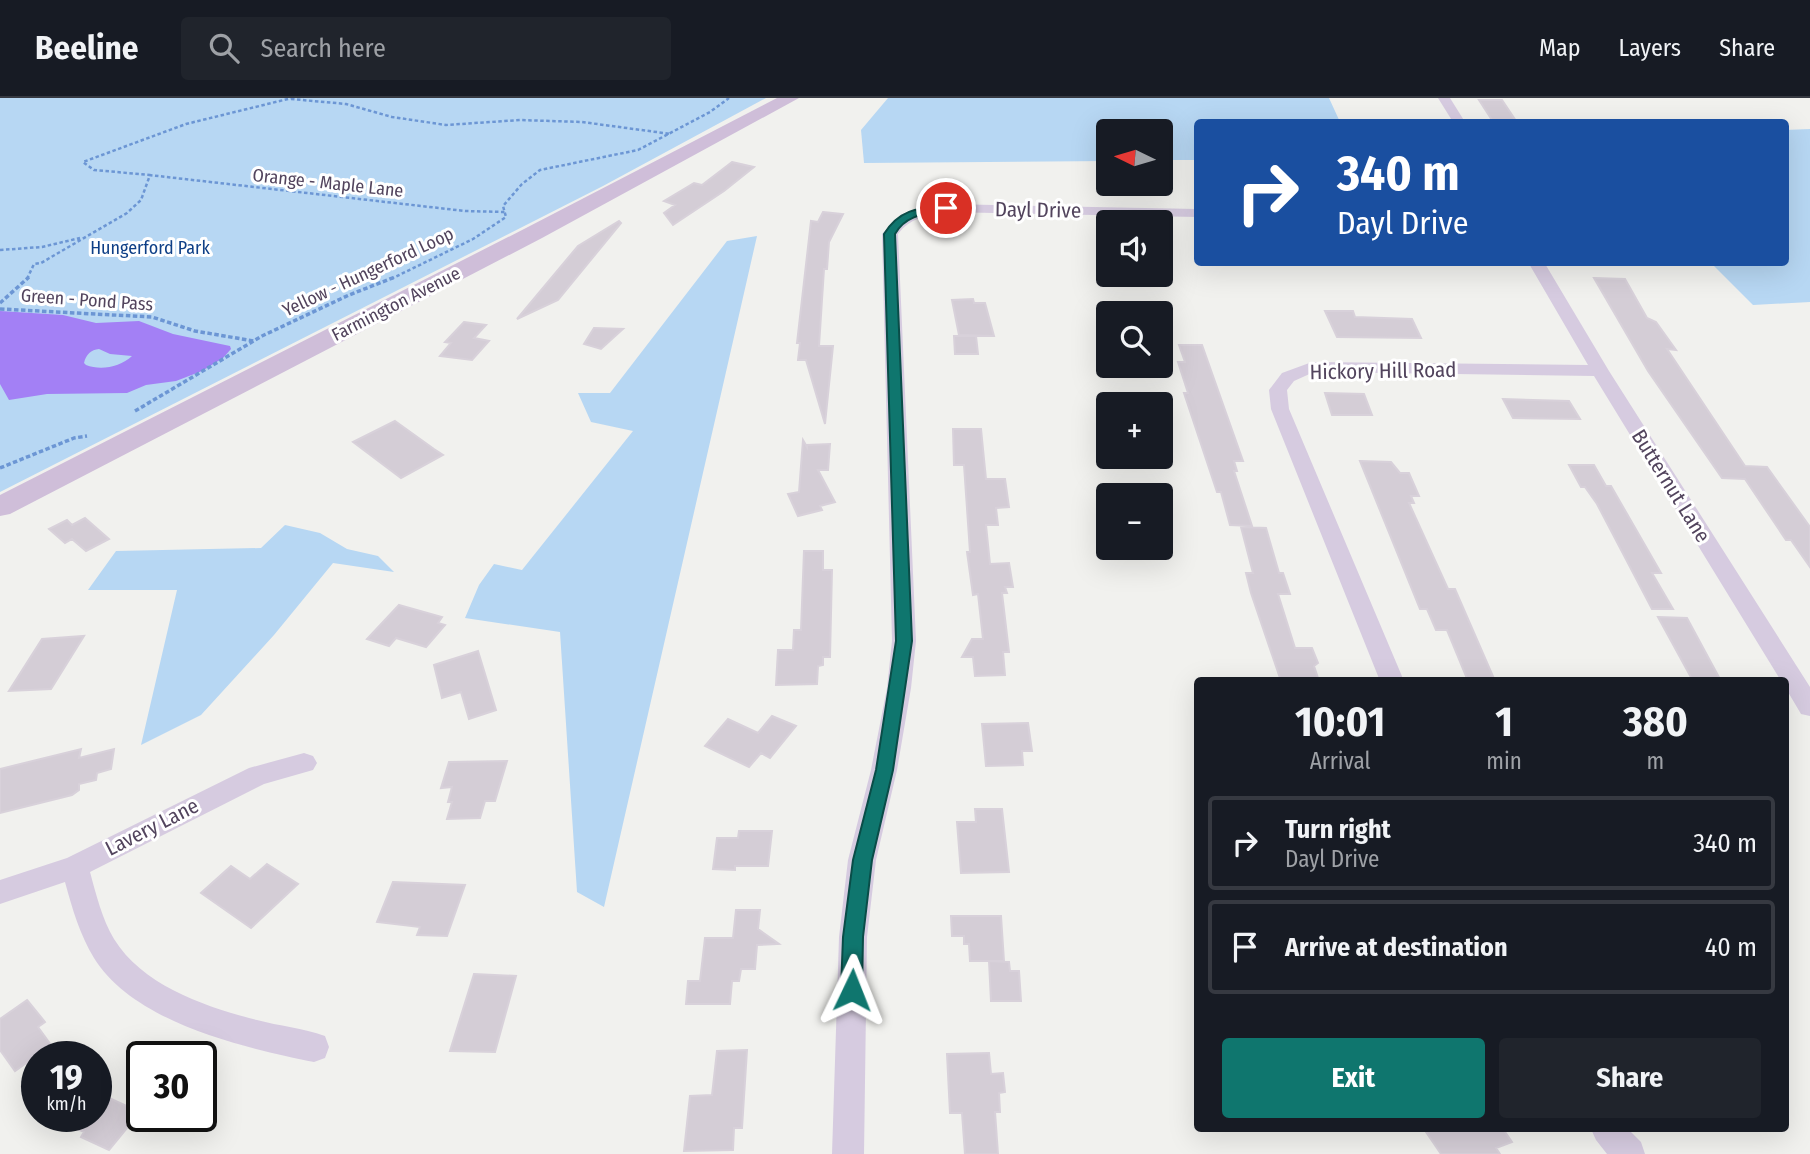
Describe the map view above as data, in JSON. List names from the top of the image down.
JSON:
{
  "streets": {
    "main road": ["Farmington Avenue"],
    "street": [
      "Dayl Drive",
      "Hickory Hill Road",
      "Butternut Lane",
      "Lavery Lane"
    ],
    "path": ["Orange - Maple Lane", "Yellow - Hungerford Loop", "Green - Pond Pass"]
  },
  "crossings": [
    ["Orange - Maple Lane", "Yellow - Hungerford Loop"],
    ["Yellow - Hungerford Loop", "Green - Pond Pass"],
    ["Hickory Hill Road", "Butternut Lane"]
  ],
  "parks": ["Hungerford Park"],
  "north": "left",
  "page": {
    "header": "Beeline",
    "search": "Search here",
    "nav": ["Map", "Layers", "Share"],
    "map_buttons": ["+", "−"],
    "turn": ["340 m", "Dayl Drive"],
    "eta": [
      "10:01",
      "Arrival",
      "1",
      "min",
      "380",
      "m"
    ],
    "list": [
      {
        "name": "Turn right",
        "note": "Dayl Drive",
        "value": "340 m"
      },
      {
        "name": "Arrive at destination",
        "value": "40 m"
      }
    ],
    "buttons": ["Exit", "Share"],
    "speed": "19 km/h",
    "limit": "30"
  }
}
